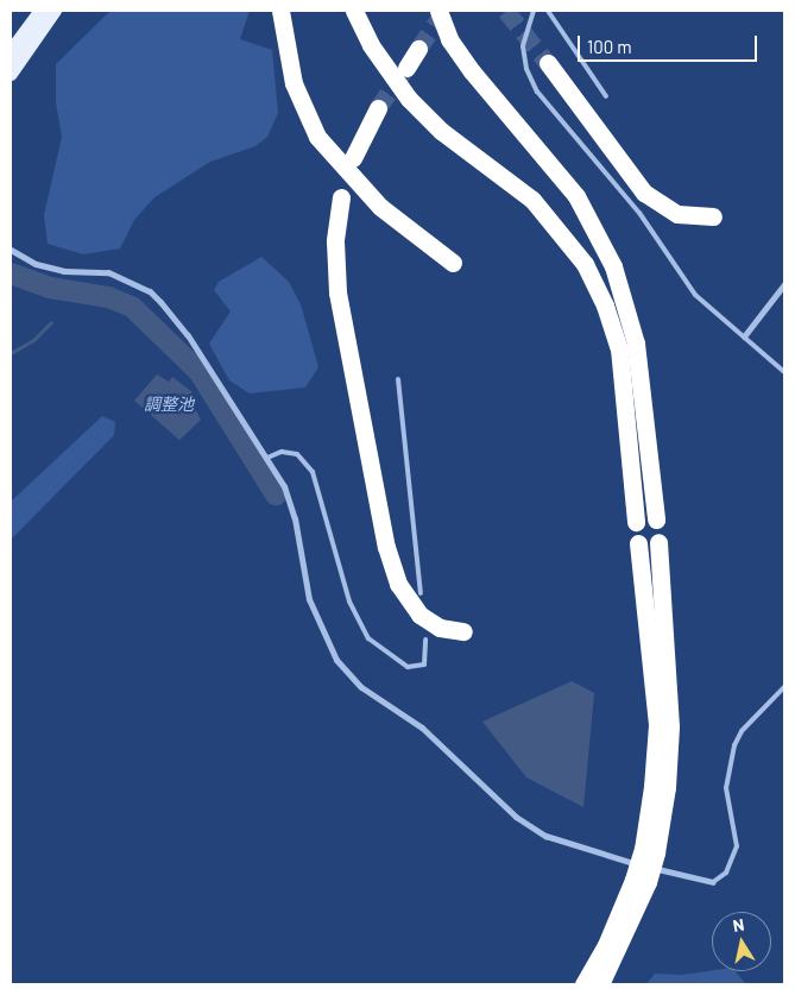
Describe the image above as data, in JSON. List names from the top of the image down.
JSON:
{
  "water": ["調整池"],
  "scale_bar": "100 m",
  "north": "top"
}
